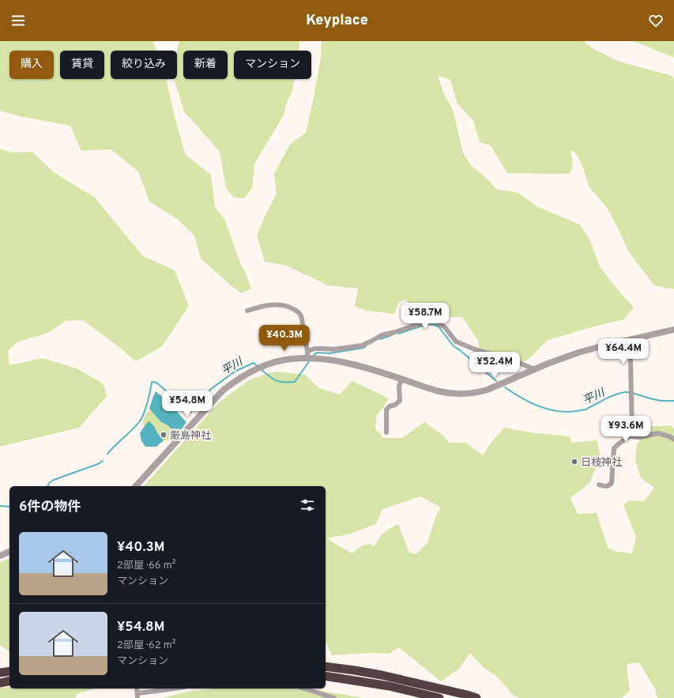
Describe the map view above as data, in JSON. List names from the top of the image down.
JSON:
{
  "water": ["平川"],
  "places": ["厳島神社", "日枝神社"],
  "page": {
    "header": "Keyplace",
    "chip": [
      "購入",
      "賃貸",
      "絞り込み",
      "新着",
      "マンション"
    ],
    "price": [
      "¥58.7M",
      "¥40.3M",
      "¥64.4M",
      "¥52.4M",
      "¥54.8M",
      "¥93.6M"
    ],
    "heading": "6件の物件",
    "list": [
      {
        "name": "¥40.3M",
        "note": "2部屋 · 66 m² · マンション"
      },
      {
        "name": "¥54.8M",
        "note": "2部屋 · 62 m² · マンション"
      }
    ]
  }
}
